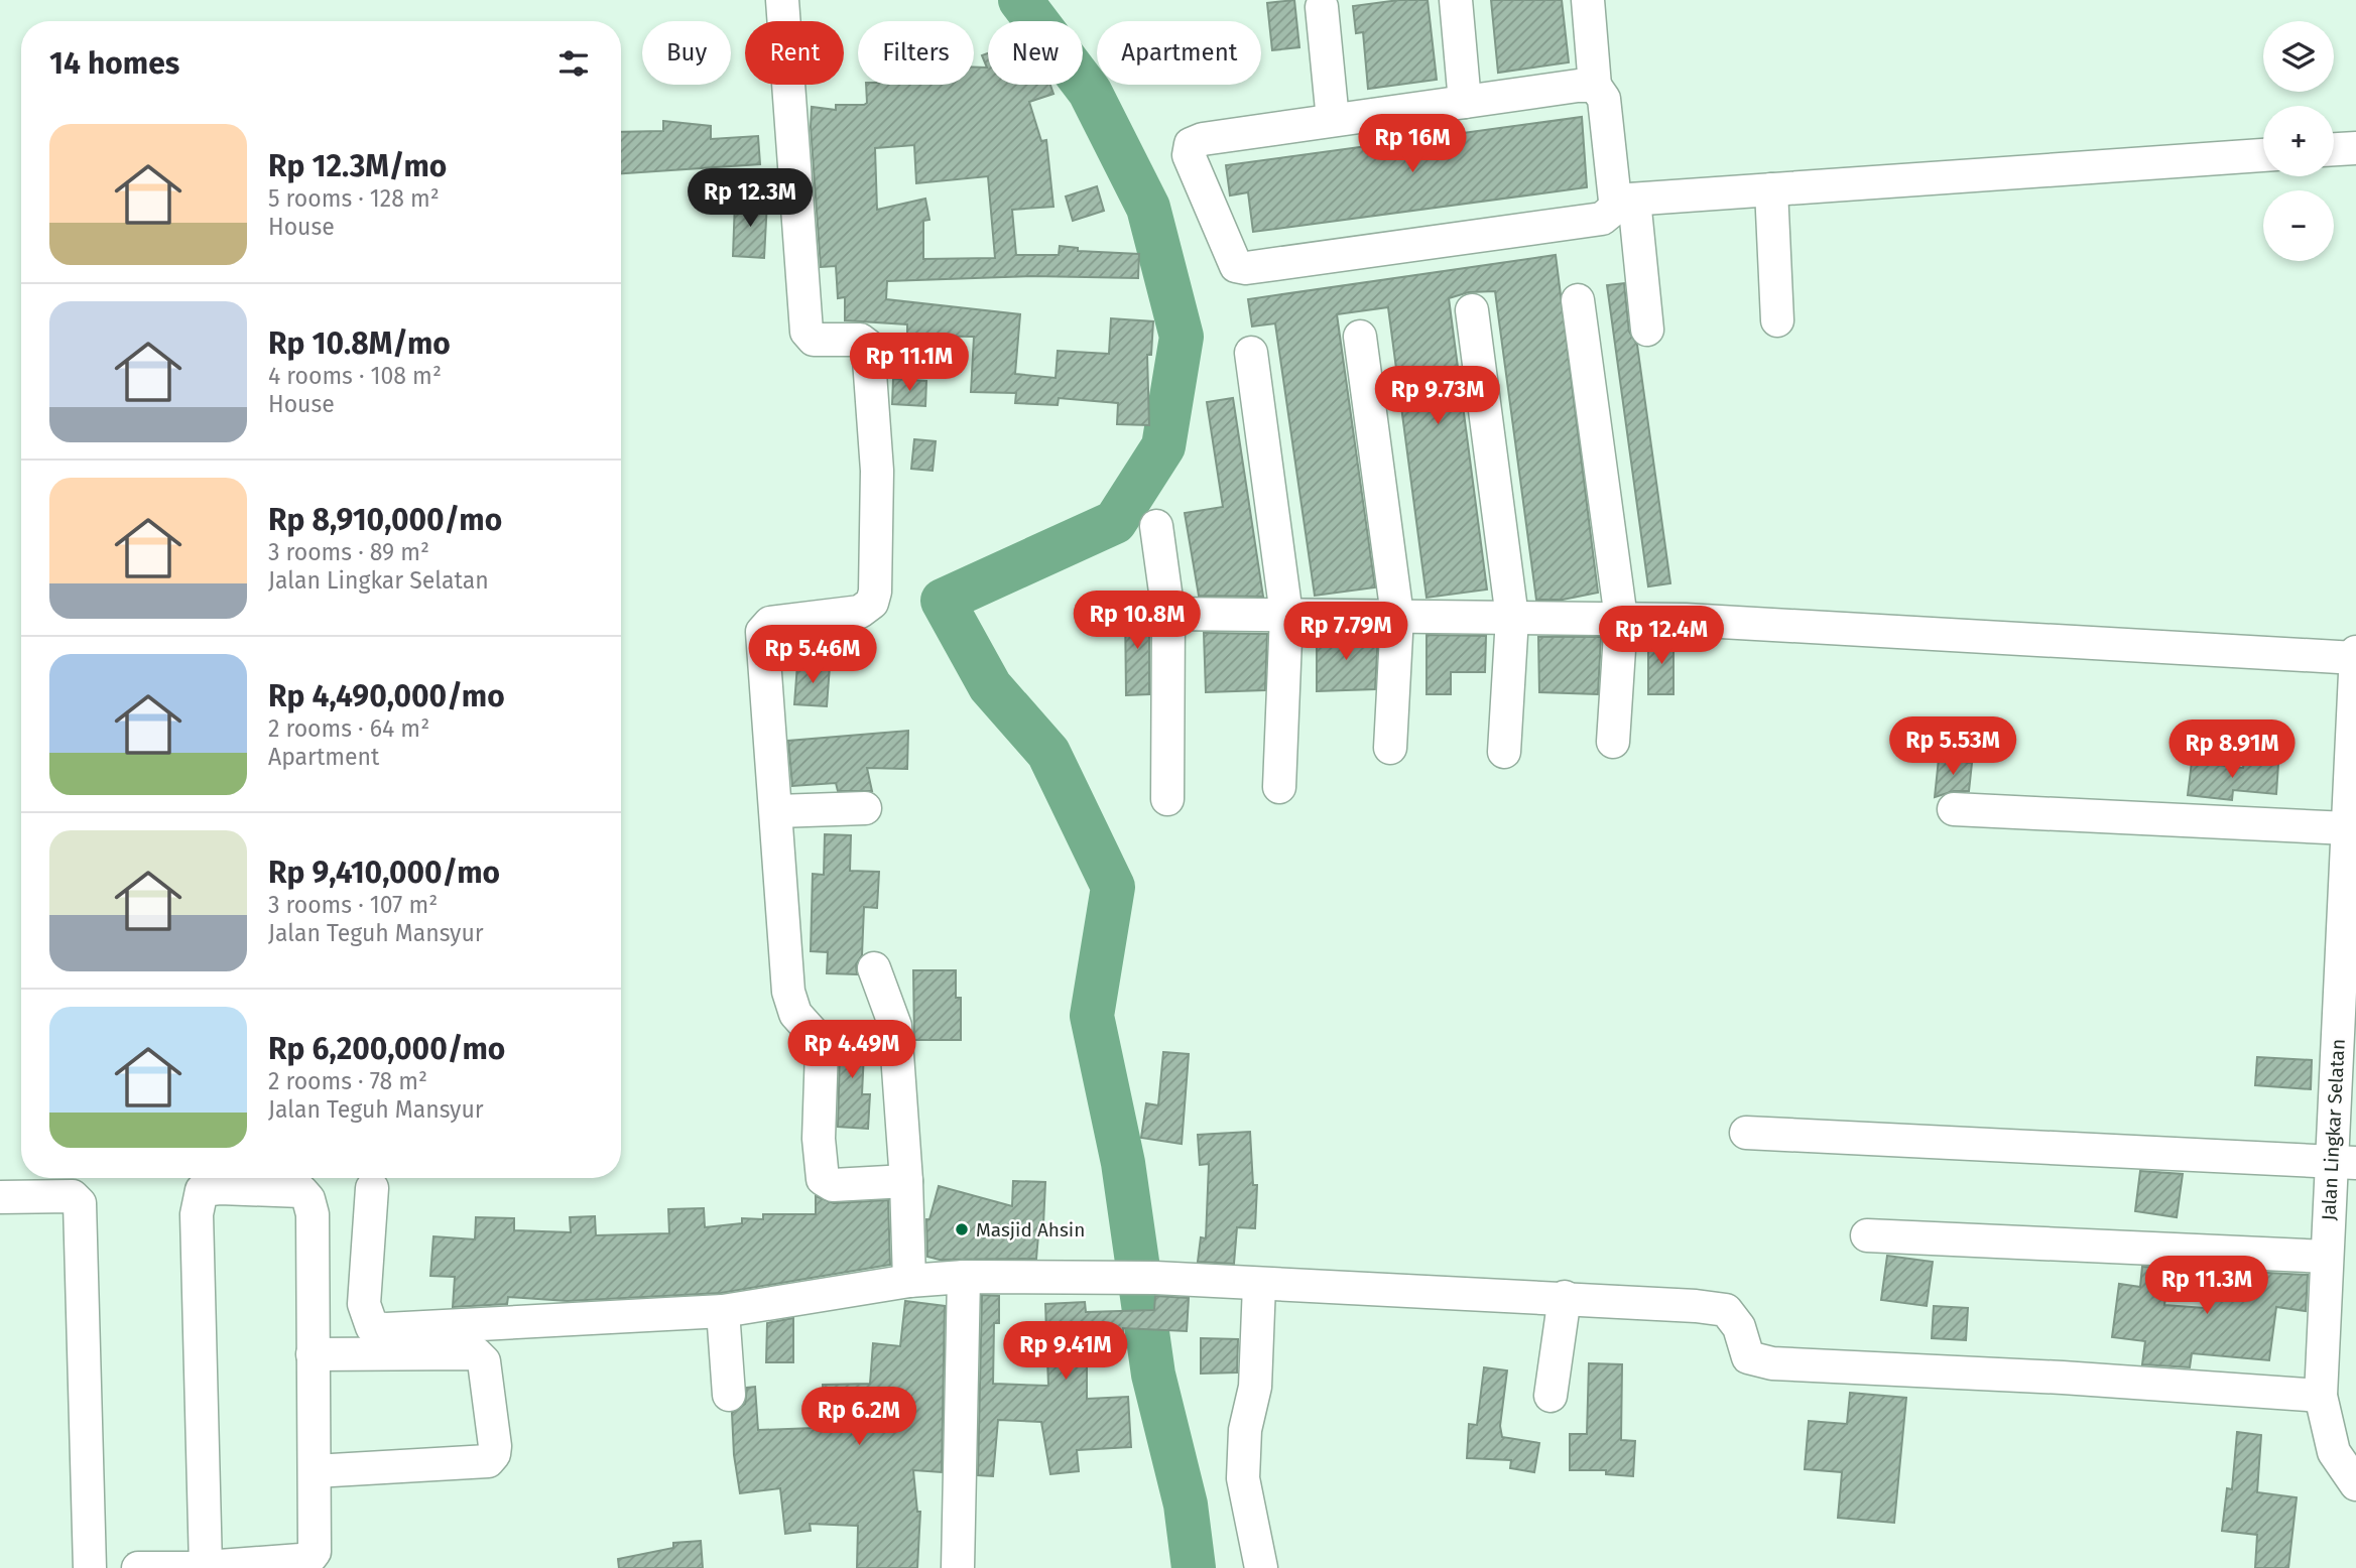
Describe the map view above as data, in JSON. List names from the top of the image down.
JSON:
{
  "streets": {
    "street": ["Jalan Lingkar Selatan"]
  },
  "places": ["Masjid Ahsin"],
  "page": {
    "map_buttons": ["+", "−"],
    "chip": [
      "Buy",
      "Rent",
      "Filters",
      "New",
      "Apartment"
    ],
    "heading": "14 homes",
    "list": [
      {
        "name": "Rp 12.3M/mo",
        "note": "5 rooms · 128 m² · House"
      },
      {
        "name": "Rp 10.8M/mo",
        "note": "4 rooms · 108 m² · House"
      },
      {
        "name": "Rp 8,910,000/mo",
        "note": "3 rooms · 89 m² · Jalan Lingkar Selatan"
      },
      {
        "name": "Rp 4,490,000/mo",
        "note": "2 rooms · 64 m² · Apartment"
      },
      {
        "name": "Rp 9,410,000/mo",
        "note": "3 rooms · 107 m² · Jalan Teguh Mansyur"
      },
      {
        "name": "Rp 6,200,000/mo",
        "note": "2 rooms · 78 m² · Jalan Teguh Mansyur"
      }
    ],
    "price": [
      "Rp 16M",
      "Rp 12.3M",
      "Rp 11.1M",
      "Rp 9.73M",
      "Rp 10.8M",
      "Rp 7.79M",
      "Rp 12.4M",
      "Rp 5.46M",
      "Rp 5.53M",
      "Rp 8.91M",
      "Rp 4.49M",
      "Rp 11.3M",
      "Rp 9.41M",
      "Rp 6.2M"
    ]
  }
}
